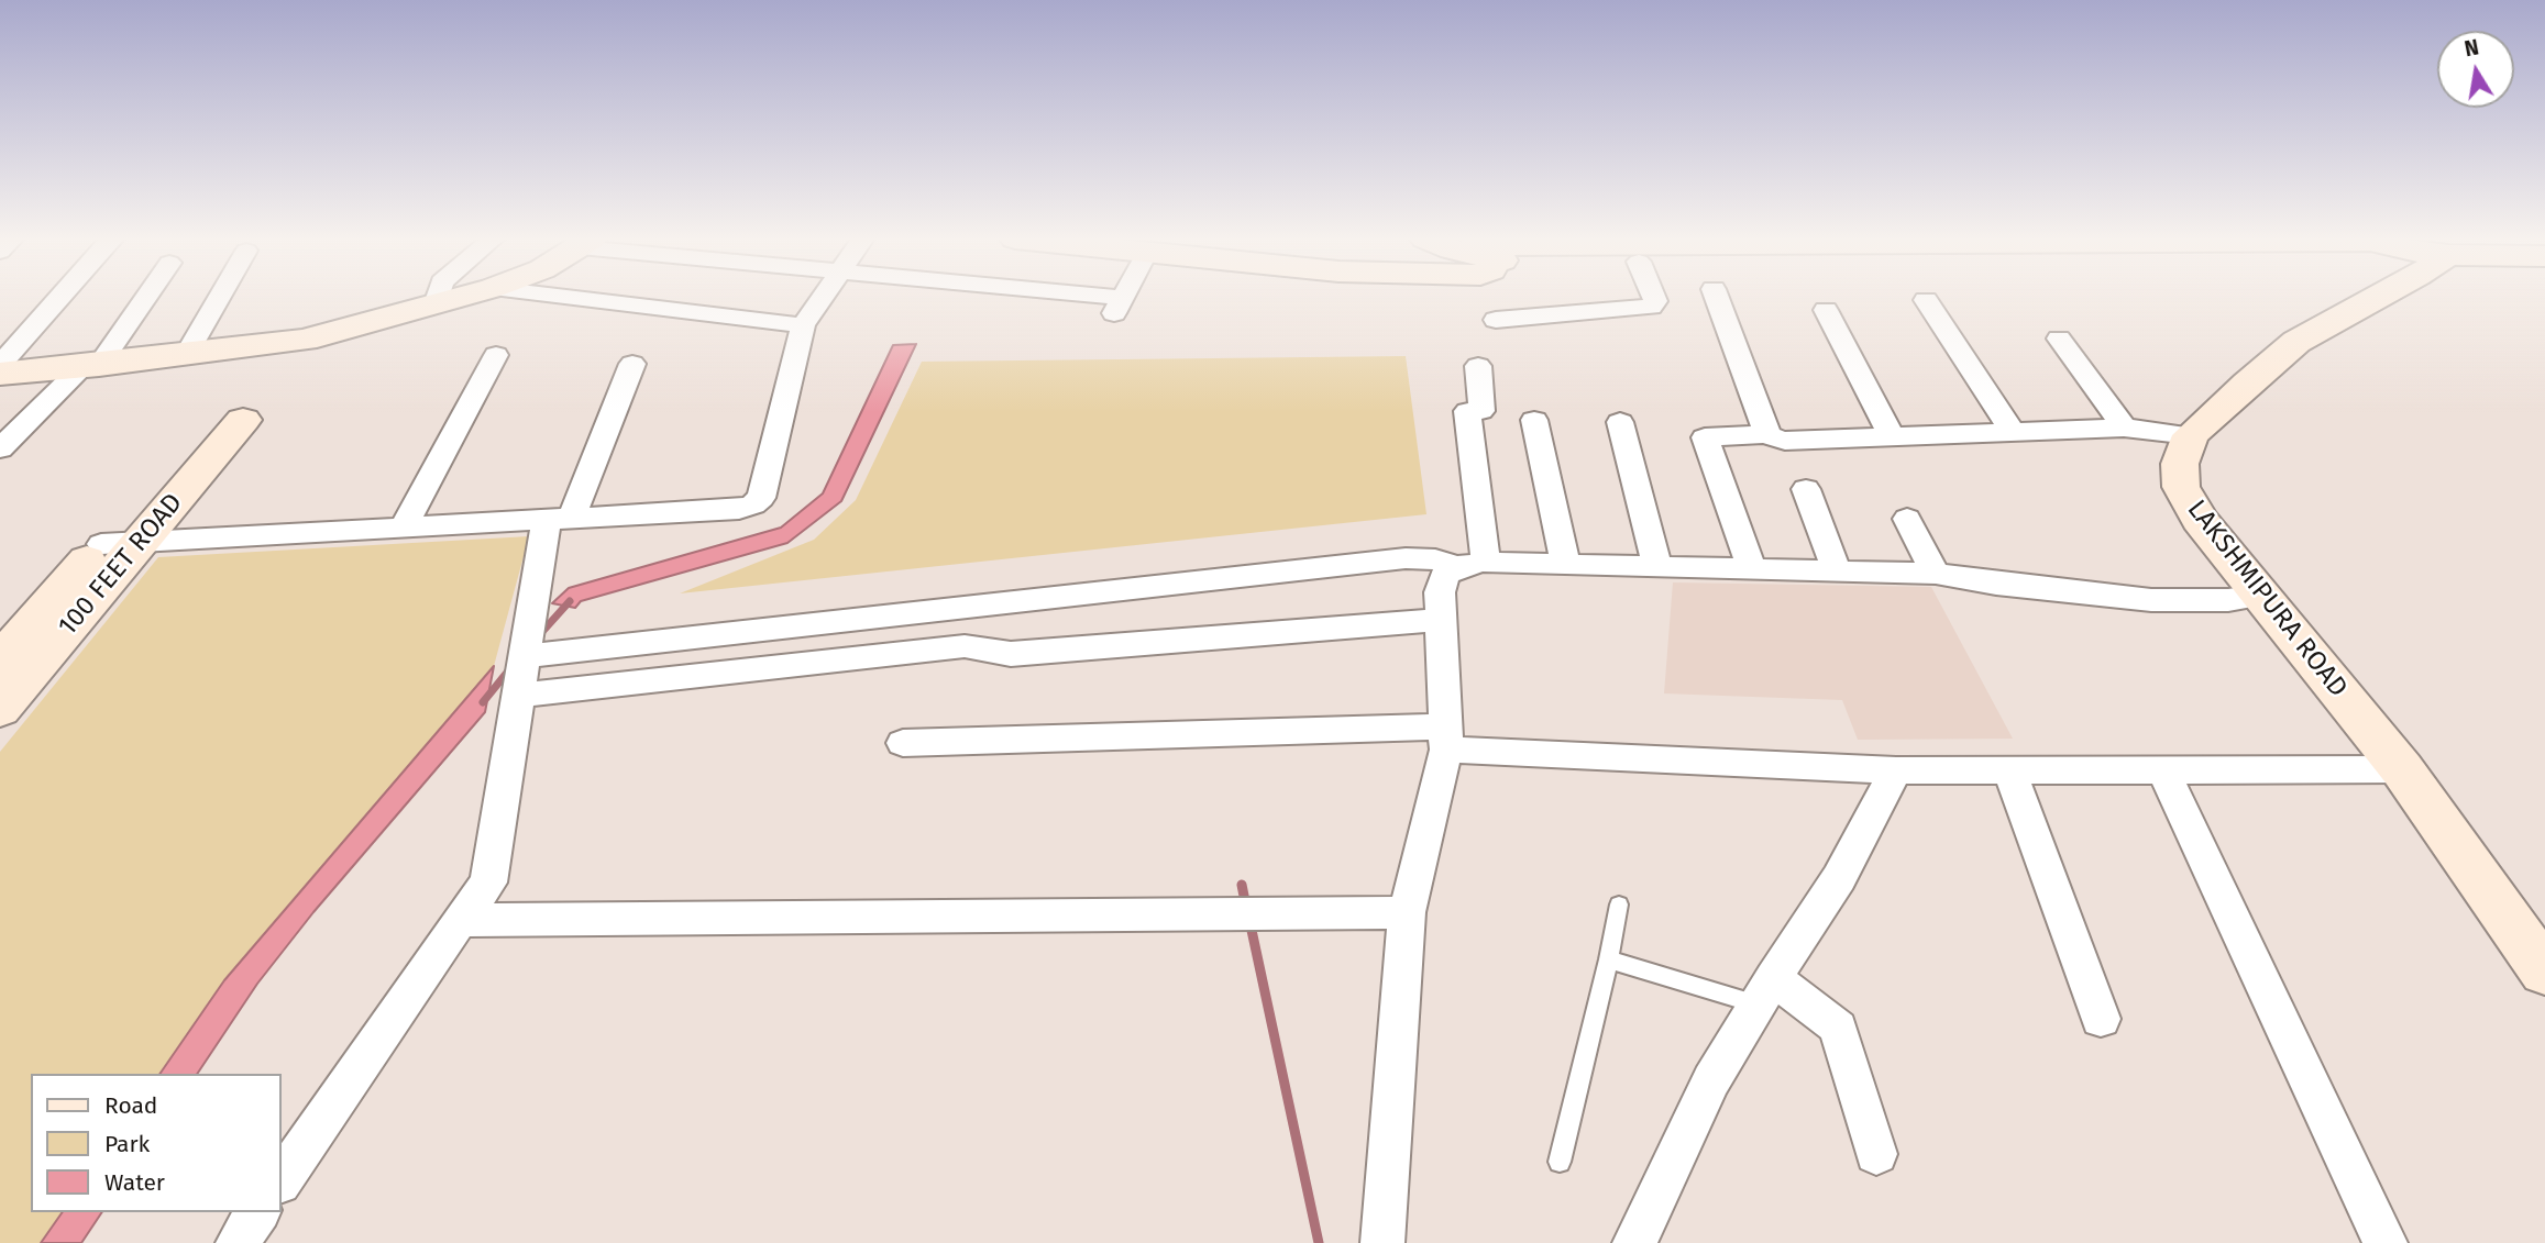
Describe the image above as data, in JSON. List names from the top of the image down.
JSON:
{
  "streets": {
    "main road": ["100 FEET ROAD", "LAKSHMIPURA ROAD"]
  },
  "legend": ["Road", "Park", "Water"],
  "north": "top"
}
